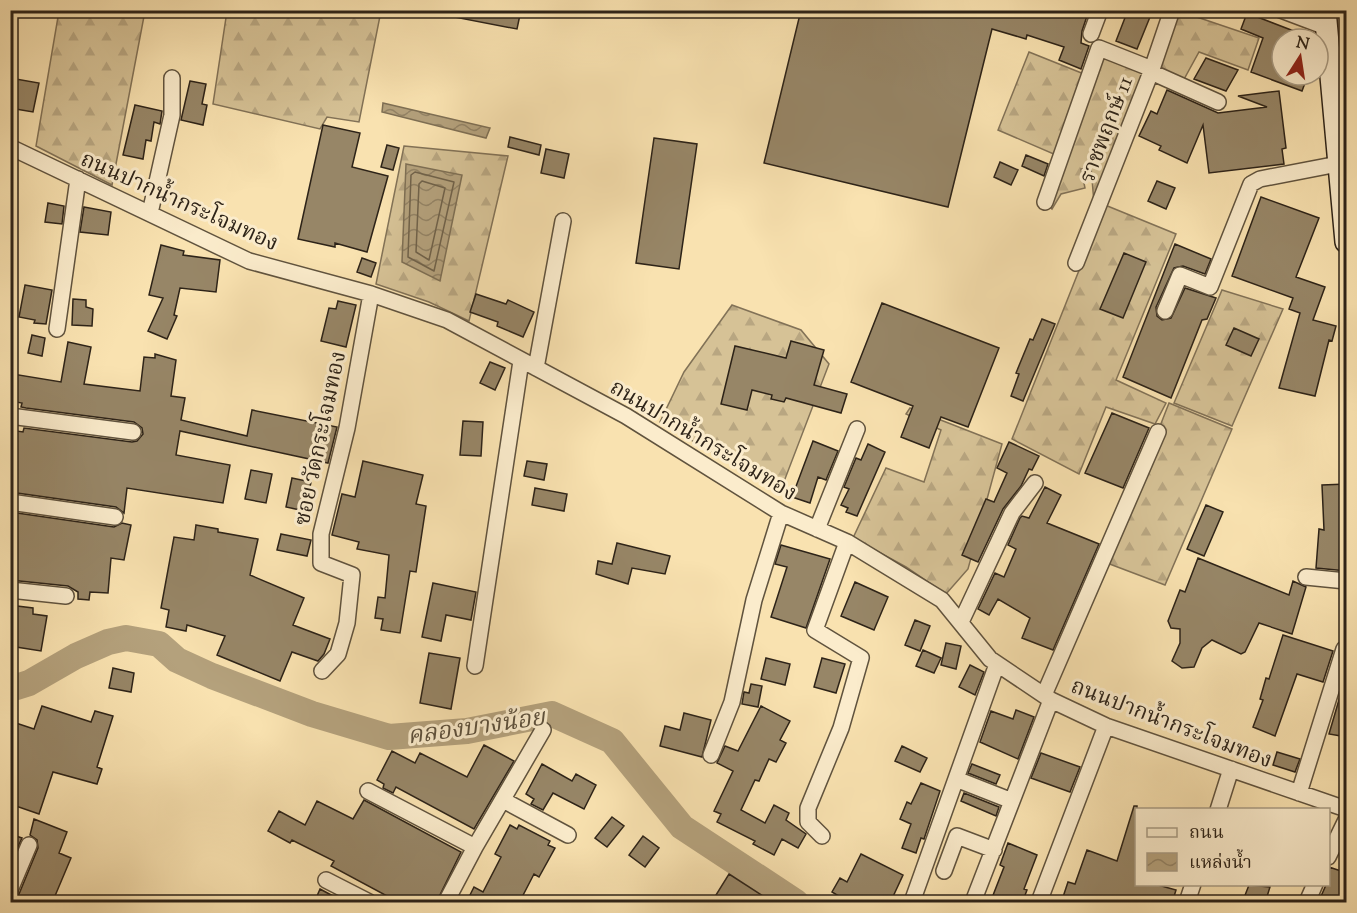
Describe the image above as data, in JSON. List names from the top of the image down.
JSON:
{
  "streets": {
    "street": ["ราชพฤกษ์ 11", "ถนนปากน้ำกระโจมทอง", "ซอย วัดกระโจมทอง"]
  },
  "crossings": [
    ["ถนนปากน้ำกระโจมทอง", "ซอย วัดกระโจมทอง"]
  ],
  "water": ["คลองบางน้อย"],
  "legend": ["ถนน", "แหล่งน้ำ"],
  "north": "top"
}
